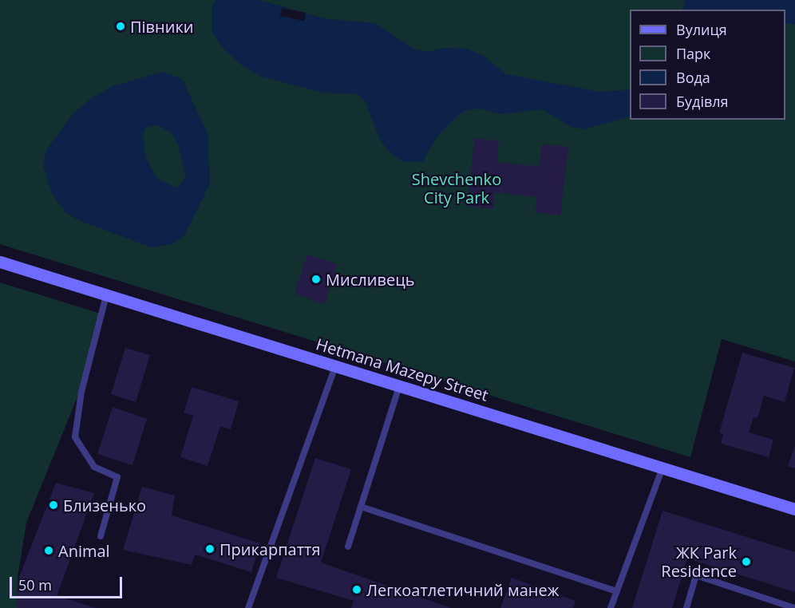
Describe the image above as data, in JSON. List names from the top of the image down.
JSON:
{
  "streets": {
    "main road": ["Hetmana Mazepy Street"]
  },
  "parks": ["Shevchenko City Park"],
  "places": [
    "Півники",
    "Мисливець",
    "Близенько",
    "Прикарпаття",
    "Animal",
    "ЖК Park Residence",
    "Легкоатлетичний манеж"
  ],
  "legend": [
    "Вулиця",
    "Парк",
    "Вода",
    "Будівля"
  ],
  "scale_bar": "50 m"
}
